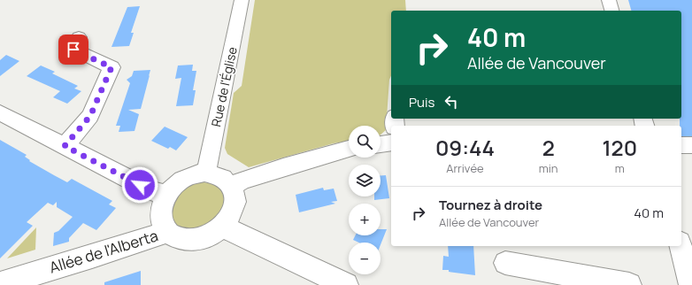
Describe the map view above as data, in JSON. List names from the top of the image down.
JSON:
{
  "streets": {
    "street": ["Rue de l'Église", "Allée de l'Alberta"]
  },
  "crossings": [
    ["Rue de l'Église", "Allée de l'Alberta"]
  ],
  "page": {
    "turn": ["40 m", "Allée de Vancouver"],
    "then": "Puis",
    "map_buttons": ["+", "−"],
    "eta": [
      "09:44",
      "Arrivée",
      "2",
      "min",
      "120",
      "m"
    ],
    "list": [
      {
        "name": "Tournez à droite",
        "note": "Allée de Vancouver",
        "value": "40 m"
      }
    ]
  }
}
